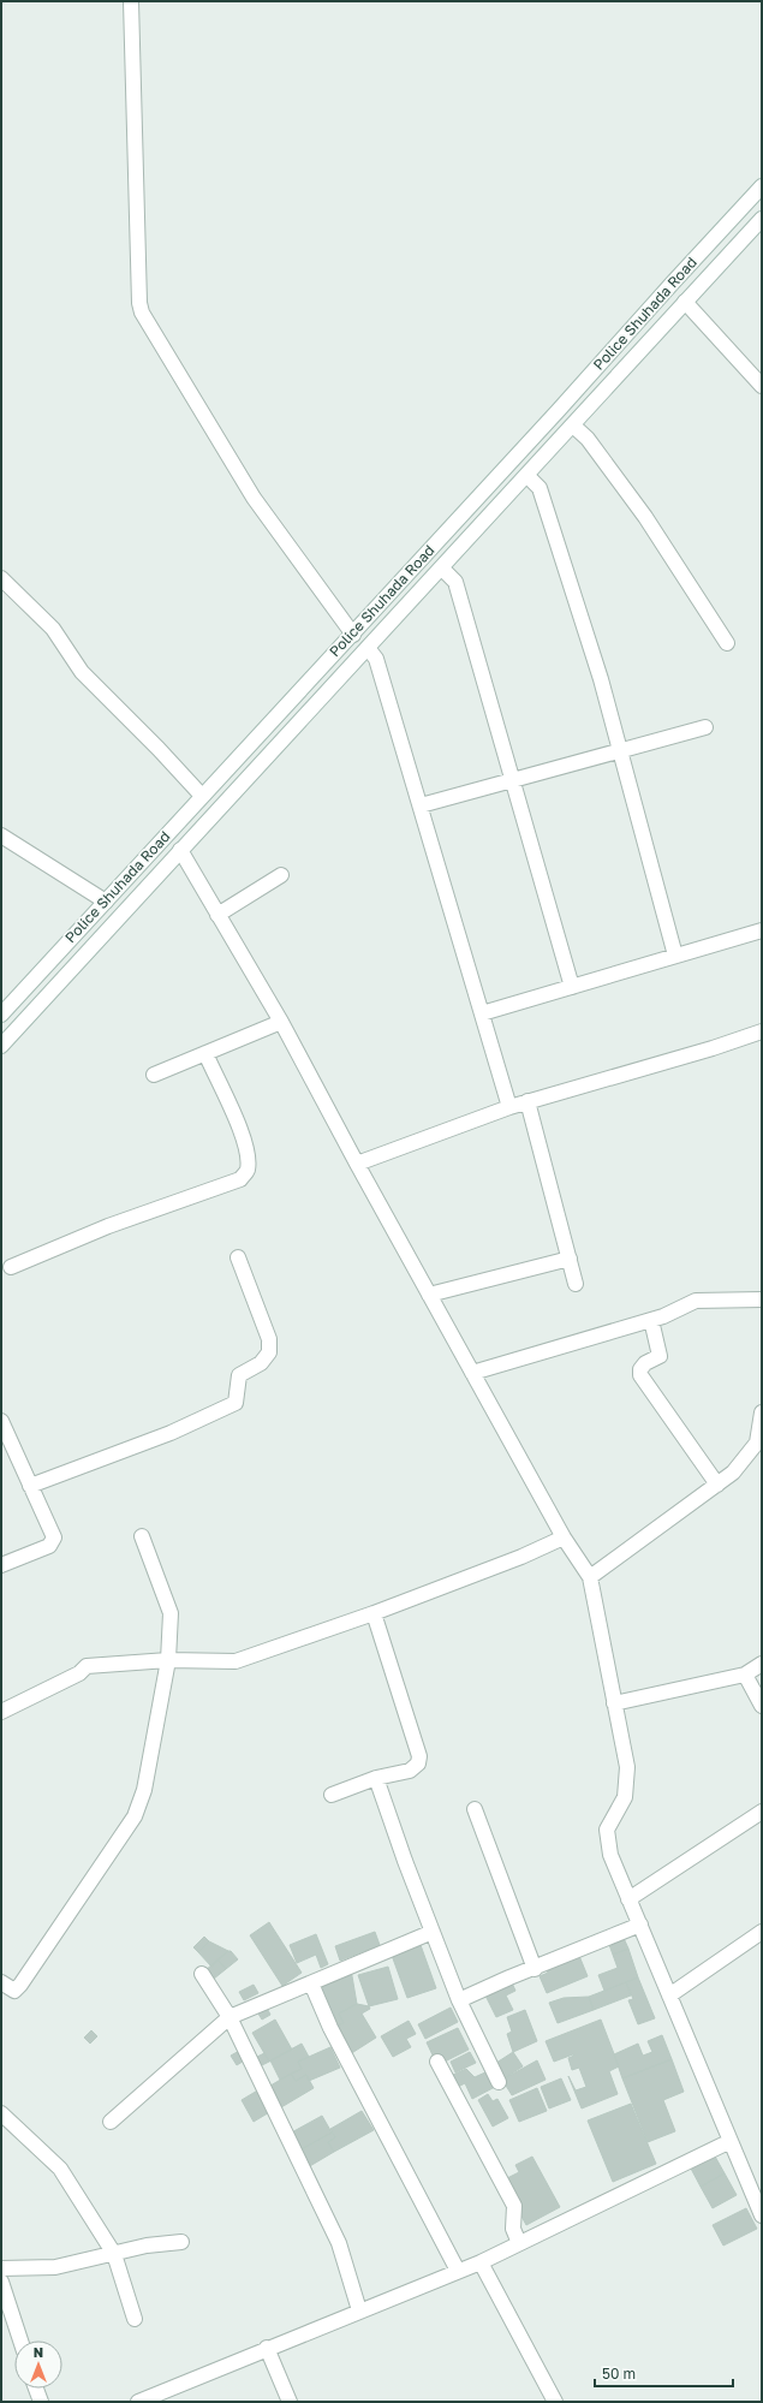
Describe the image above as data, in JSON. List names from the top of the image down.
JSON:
{
  "streets": {
    "street": ["Police Shuhada Road"]
  },
  "scale_bar": "50 m",
  "north": "top"
}
